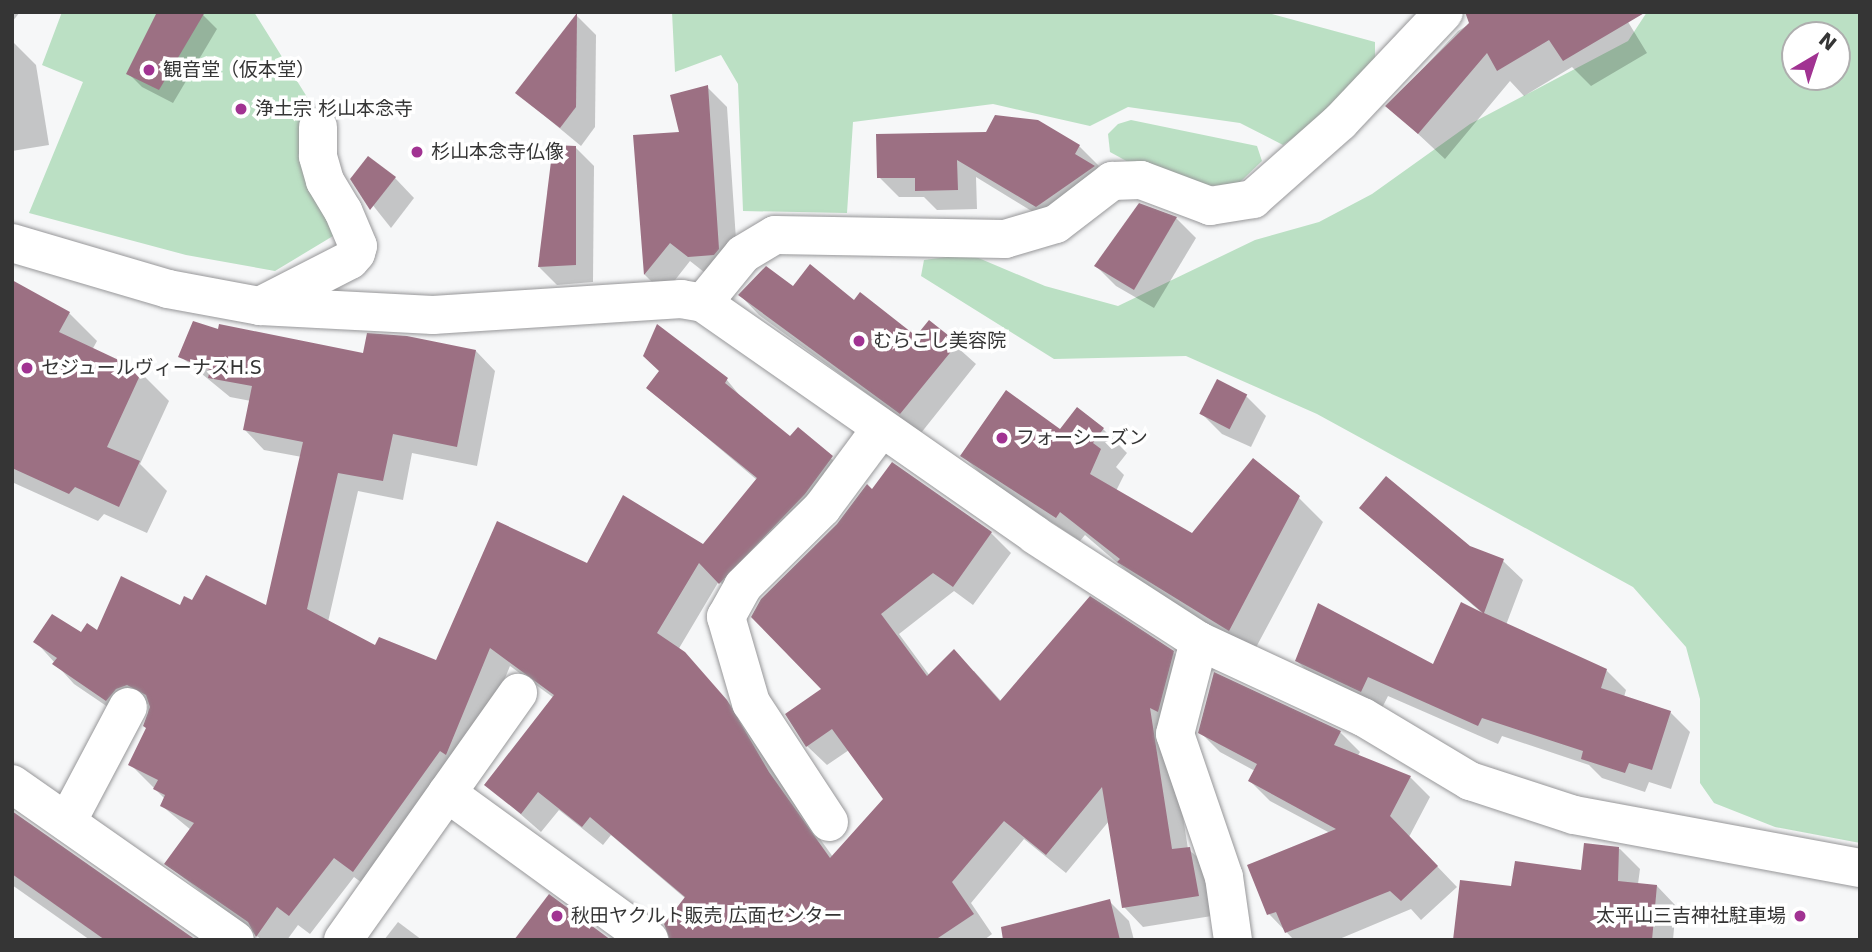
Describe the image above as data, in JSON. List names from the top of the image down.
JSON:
{
  "places": [
    "観音堂（仮本堂）",
    "浄土宗 杉山本念寺",
    "杉山本念寺仏像",
    "むらこし美容院",
    "セジュールヴィーナスH.S",
    "フォーシーズン",
    "秋田ヤクルト販売 広面センター",
    "太平山三吉神社駐車場"
  ],
  "north": "top right"
}
